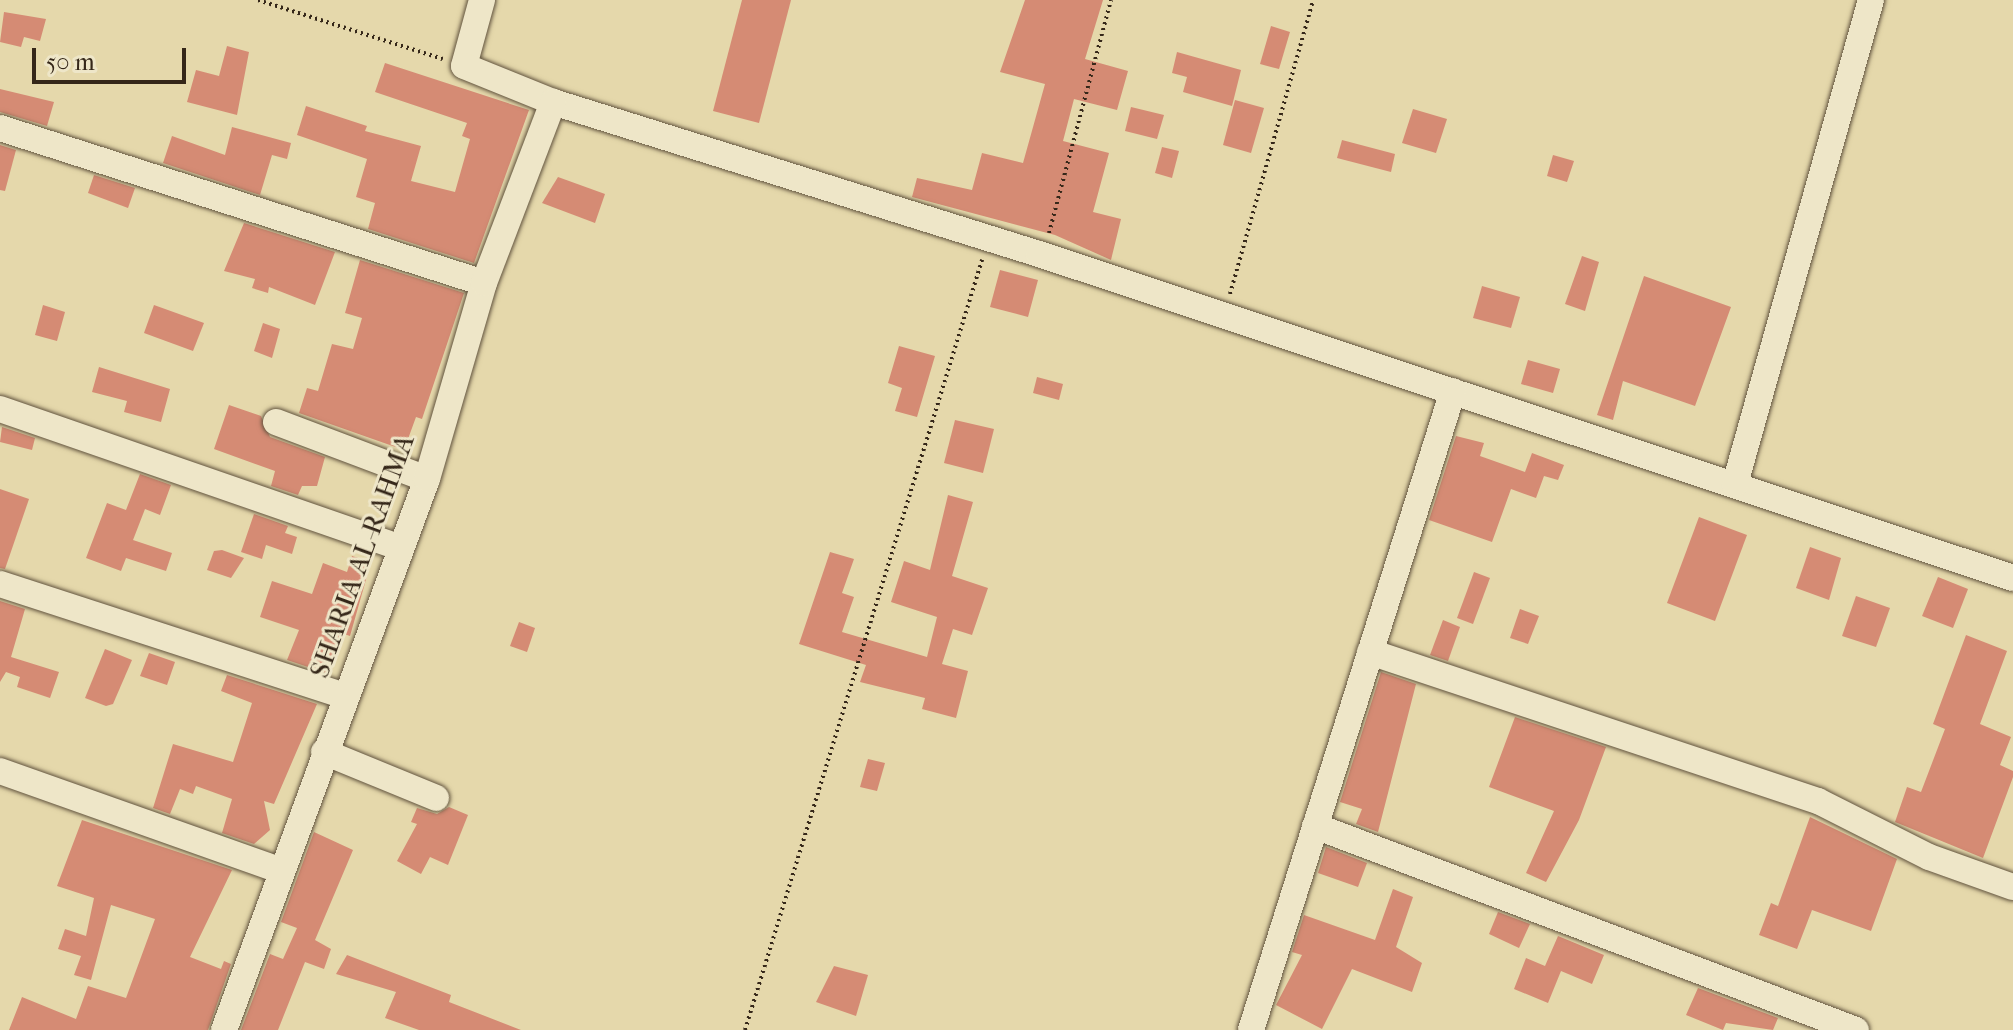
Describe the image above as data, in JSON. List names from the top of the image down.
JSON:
{
  "streets": {
    "street": ["SHARIA AL-RAHMA"]
  },
  "scale_bar": "50 m"
}
